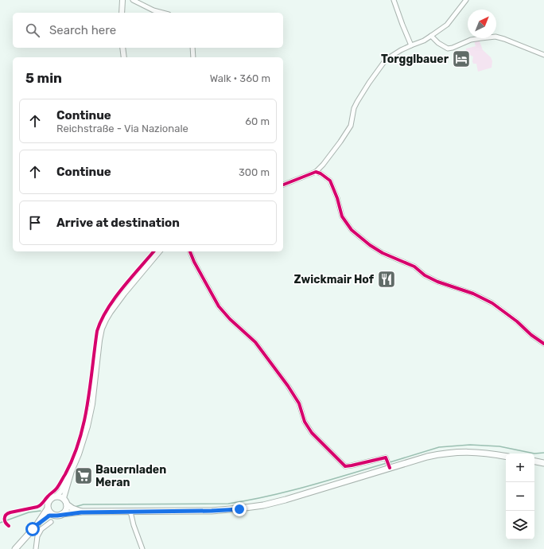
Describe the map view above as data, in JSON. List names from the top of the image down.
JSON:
{
  "places": {
    "hotel": ["Torgglbauer"],
    "restaurant": ["Zwickmair Hof"],
    "supermarket": ["Bauernladen Meran"]
  },
  "north": "top right",
  "page": {
    "search": "Search here",
    "heading": ["5 min", "Walk · 360 m"],
    "list": [
      ["Continue", "Reichstraße - Via Nazionale", "60 m"],
      ["Continue", "300 m"],
      "Arrive at destination"
    ],
    "map_buttons": ["+", "−"]
  }
}
